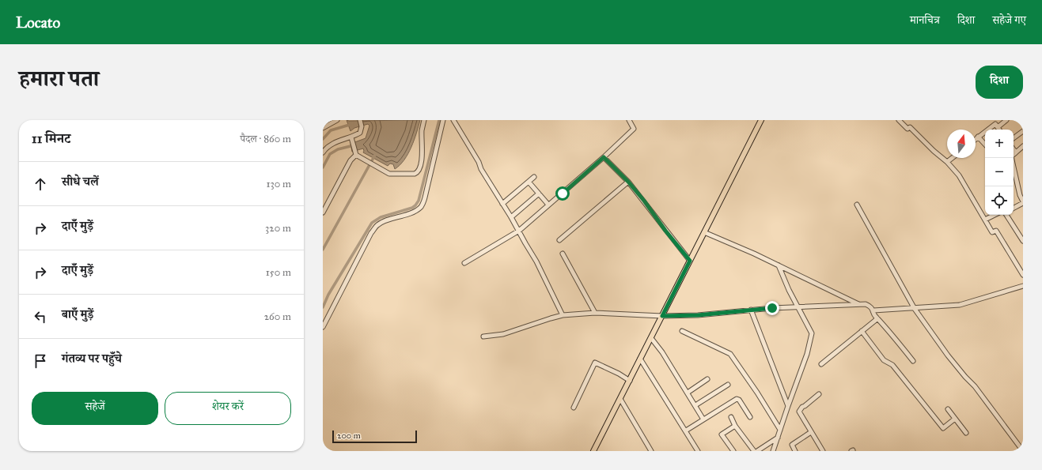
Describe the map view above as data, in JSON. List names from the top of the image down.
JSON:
{
  "scale_bar": "200 m",
  "north": "top",
  "page": {
    "header": "Locato",
    "nav": ["मानचित्र", "दिशा", "सहेजे गए"],
    "title": "हमारा पता",
    "buttons": [
      "दिशा",
      ["सहेजें", "शेयर करें"]
    ],
    "heading": ["11 मिनट", "पैदल · 860 m"],
    "map_buttons": ["+", "−"],
    "list": [
      ["सीधे चलें", "130 m"],
      ["दाएँ मुड़ें", "320 m"],
      ["दाएँ मुड़ें", "150 m"],
      ["बाएँ मुड़ें", "260 m"],
      "गंतव्य पर पहुँचे"
    ],
    "scale": "200 m"
  }
}
